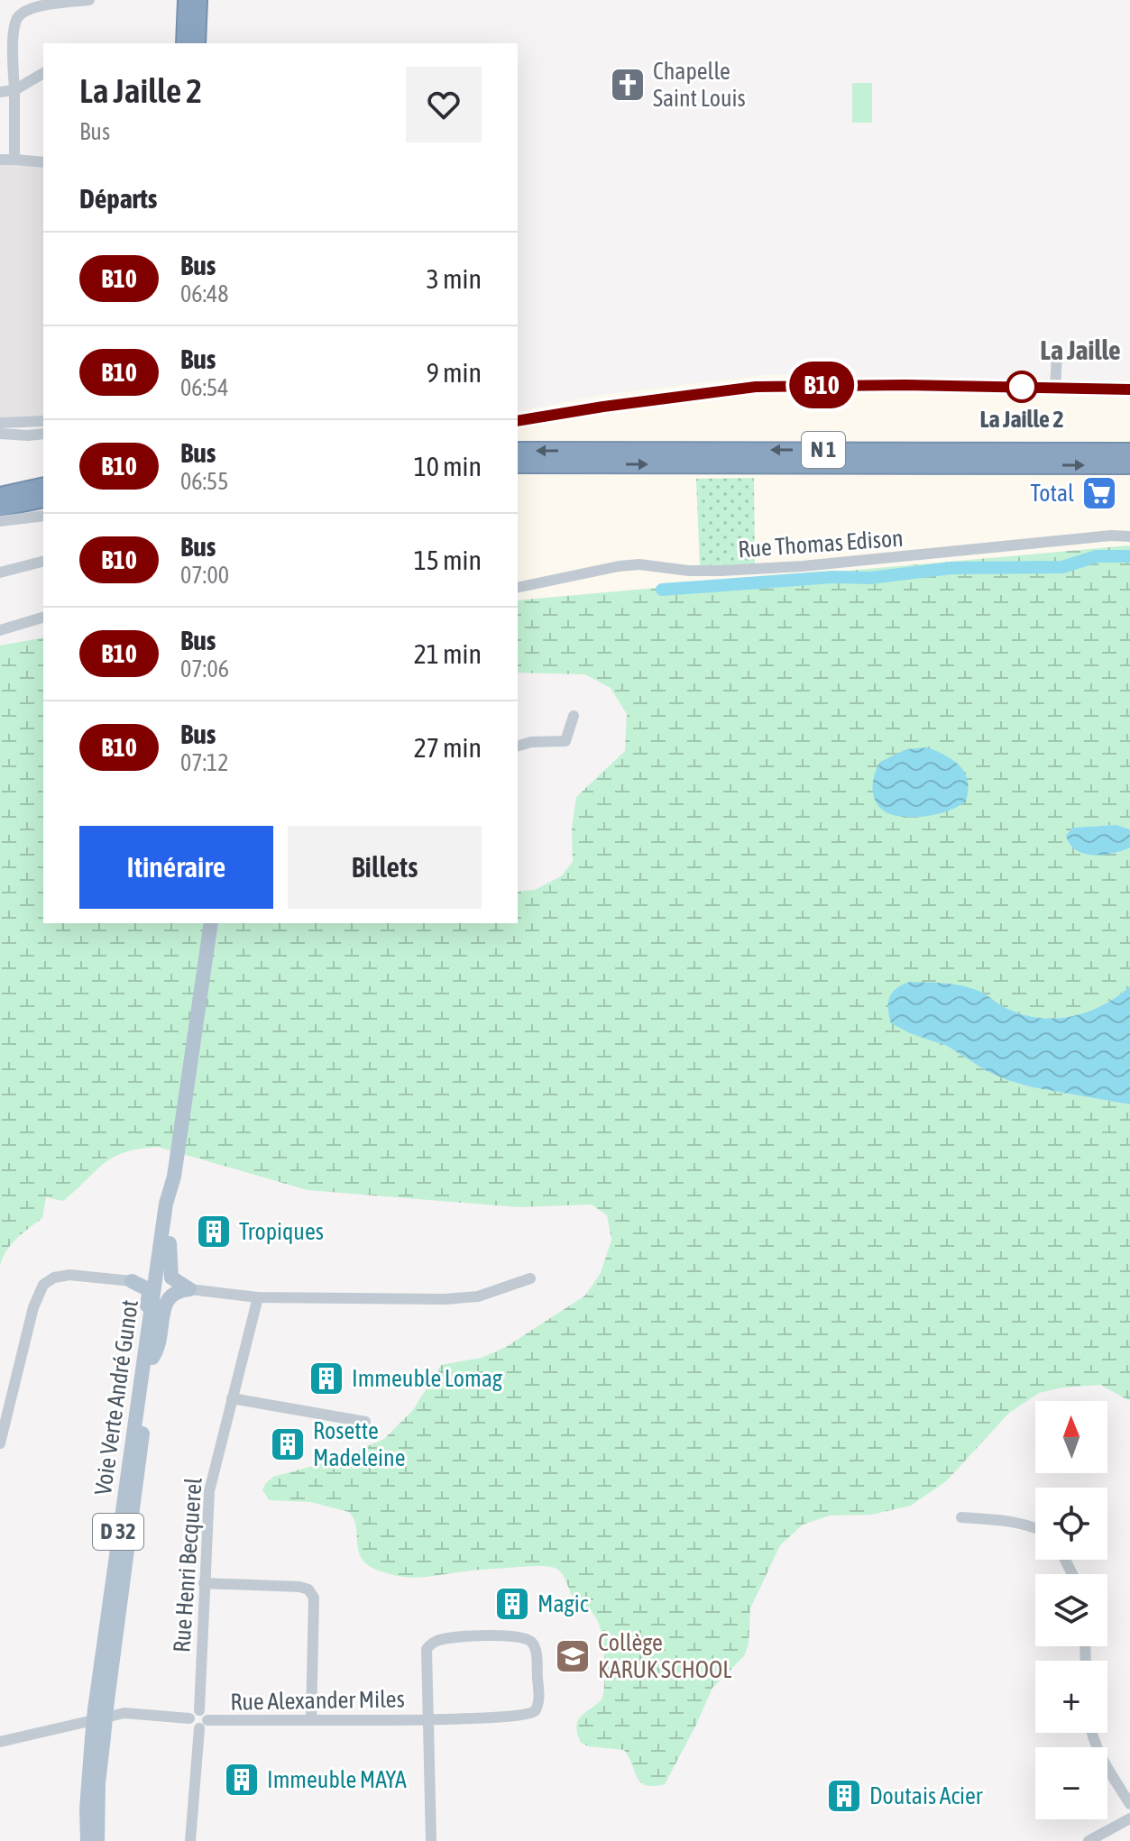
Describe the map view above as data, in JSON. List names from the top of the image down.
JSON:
{
  "streets": {
    "highway": ["N 1"],
    "main road": ["Voie Verte André Gunot", "D 32"],
    "street": ["Rue Thomas Edison", "Rue Henri Becquerel", "Rue Alexander Miles"]
  },
  "crossings": [
    ["Rue Henri Becquerel", "Rue Alexander Miles"]
  ],
  "districts": ["La Jaille"],
  "places": {
    "church": ["Chapelle Saint Louis"],
    "other": ["La Jaille 2"],
    "supermarket": ["Total"],
    "building": [
      "Tropiques",
      "Immeuble Lomag",
      "Rosette Madeleine",
      "Magic",
      "Immeuble MAYA",
      "Doutais Acier"
    ],
    "school or university": ["Collège KARUK SCHOOL"]
  },
  "lines": ["bus line B10"],
  "north": "top",
  "page": {
    "on_map": "B10",
    "heading": [
      ["La Jaille 2", "Bus"],
      "Départs"
    ],
    "list": [
      {
        "mark": "B10",
        "name": "Bus",
        "note": "06:48",
        "value": "3 min"
      },
      {
        "mark": "B10",
        "name": "Bus",
        "note": "06:54",
        "value": "9 min"
      },
      {
        "mark": "B10",
        "name": "Bus",
        "note": "06:55",
        "value": "10 min"
      },
      {
        "mark": "B10",
        "name": "Bus",
        "note": "07:00",
        "value": "15 min"
      },
      {
        "mark": "B10",
        "name": "Bus",
        "note": "07:06",
        "value": "21 min"
      },
      {
        "mark": "B10",
        "name": "Bus",
        "note": "07:12",
        "value": "27 min"
      }
    ],
    "buttons": ["Itinéraire", "Billets"],
    "map_buttons": ["+", "−"]
  }
}
